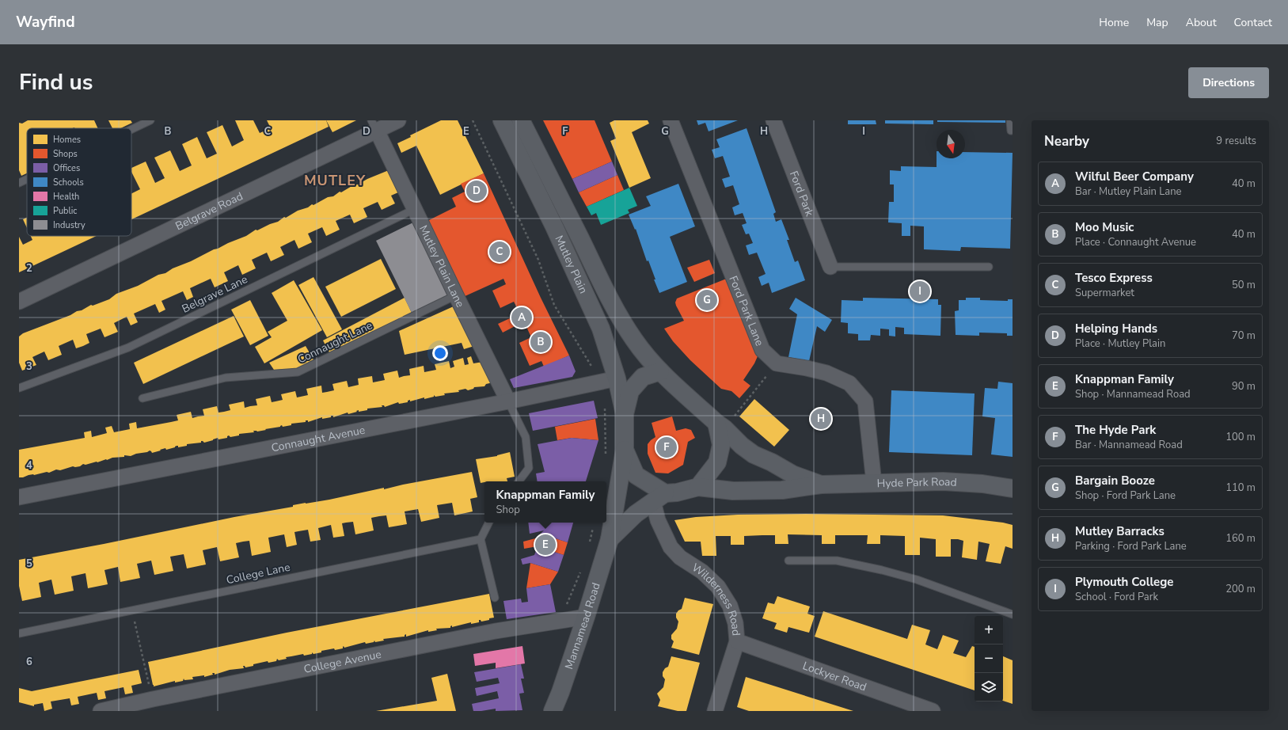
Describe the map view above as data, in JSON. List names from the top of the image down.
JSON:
{
  "streets": {
    "main road": ["Mutley Plain", "Hyde Park Road", "Mannamead Road"],
    "street": [
      "Ford Park",
      "Belgrave Road",
      "Mutley Plain Lane",
      "Ford Park Lane",
      "Connaught Avenue",
      "Wilderness Road",
      "College Avenue",
      "Lockyer Road"
    ],
    "lane": ["Belgrave Lane", "Connaught Lane", "College Lane"]
  },
  "crossings": [
    ["Belgrave Road", "Mutley Plain Lane"],
    ["Mutley Plain", "Connaught Avenue"],
    ["Mutley Plain", "Hyde Park Road"],
    ["Mutley Plain", "Wilderness Road"],
    ["Mutley Plain", "Mannamead Road"],
    ["Mutley Plain Lane", "Belgrave Lane"],
    ["Mutley Plain Lane", "Connaught Lane"],
    ["Mutley Plain Lane", "Connaught Avenue"],
    ["Hyde Park Road", "Wilderness Road"],
    ["Hyde Park Road", "Mannamead Road"],
    ["Wilderness Road", "Mannamead Road"],
    ["Wilderness Road", "Lockyer Road"],
    ["Mannamead Road", "College Avenue"]
  ],
  "districts": ["MUTLEY"],
  "legend": [
    "Homes",
    "Shops",
    "Offices",
    "Schools",
    "Health",
    "Public",
    "Industry"
  ],
  "north": "bottom",
  "page": {
    "header": "Wayfind",
    "nav": [
      "Home",
      "Map",
      "About",
      "Contact"
    ],
    "title": "Find us",
    "buttons": "Directions",
    "heading": ["Nearby", "9 results"],
    "list": [
      {
        "mark": "A",
        "name": "Wilful Beer Company",
        "note": "Bar · Mutley Plain Lane",
        "value": "40 m"
      },
      {
        "mark": "B",
        "name": "Moo Music",
        "note": "Place · Connaught Avenue",
        "value": "40 m"
      },
      {
        "mark": "C",
        "name": "Tesco Express",
        "note": "Supermarket",
        "value": "50 m"
      },
      {
        "mark": "D",
        "name": "Helping Hands",
        "note": "Place · Mutley Plain",
        "value": "70 m"
      },
      {
        "mark": "E",
        "name": "Knappman Family",
        "note": "Shop · Mannamead Road",
        "value": "90 m"
      },
      {
        "mark": "F",
        "name": "The Hyde Park",
        "note": "Bar · Mannamead Road",
        "value": "100 m"
      },
      {
        "mark": "G",
        "name": "Bargain Booze",
        "note": "Shop · Ford Park Lane",
        "value": "110 m"
      },
      {
        "mark": "H",
        "name": "Mutley Barracks",
        "note": "Parking · Ford Park Lane",
        "value": "160 m"
      },
      {
        "mark": "I",
        "name": "Plymouth College",
        "note": "School · Ford Park",
        "value": "200 m"
      }
    ],
    "pins": [
      "D",
      "C",
      "I",
      "G",
      "A",
      "B",
      "H",
      "F",
      "E"
    ],
    "popup": ["Knappman Family", "Shop"],
    "map_buttons": ["+", "−"]
  },
  "grid": {
    "columns": [
      "B",
      "C",
      "D",
      "E",
      "F",
      "G",
      "H",
      "I"
    ],
    "rows": [
      "2",
      "3",
      "4",
      "5",
      "6"
    ]
  }
}
